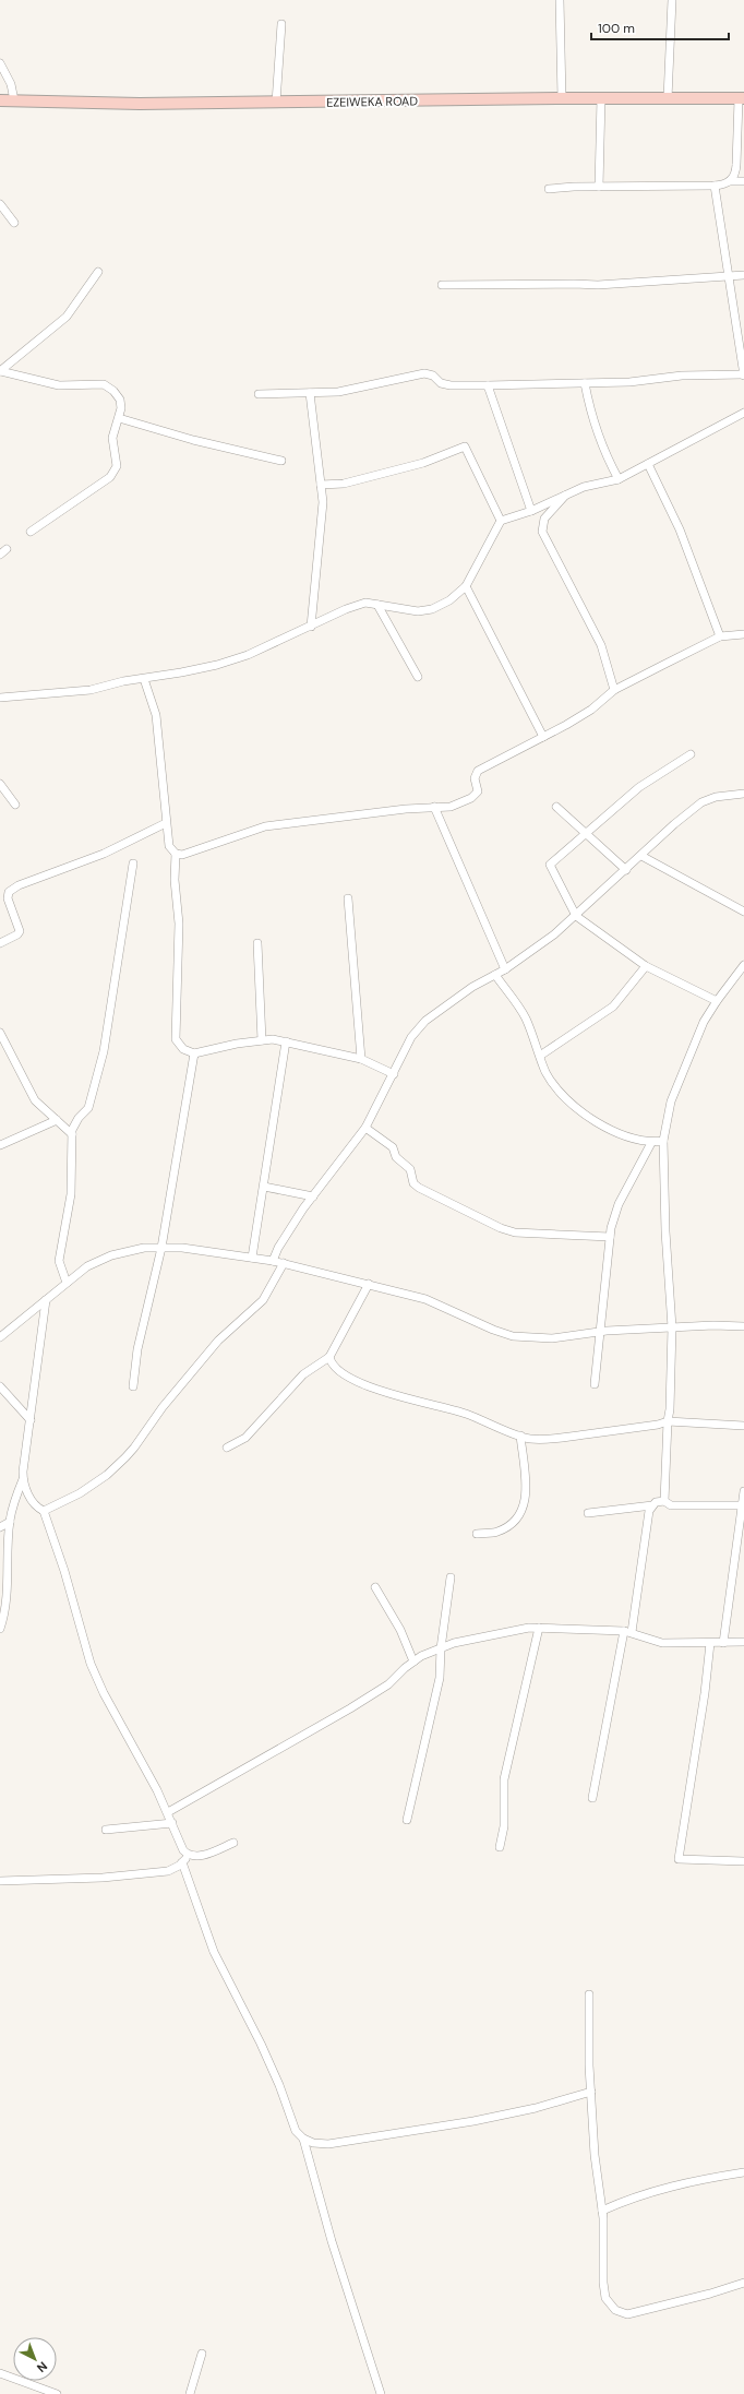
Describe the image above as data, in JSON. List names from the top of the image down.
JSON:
{
  "streets": {
    "main road": ["EZEIWEKA ROAD"]
  },
  "scale_bar": "100 m",
  "north": "bottom right"
}
